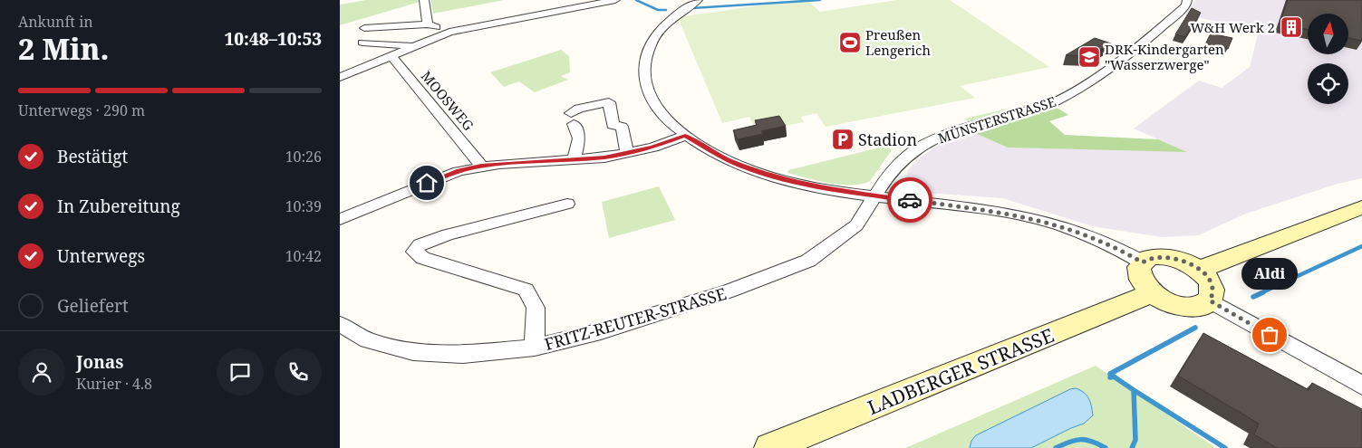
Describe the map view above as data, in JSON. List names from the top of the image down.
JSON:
{
  "streets": {
    "main road": ["LADBERGER STRASSE"],
    "street": ["MOOSWEG", "MÜNSTERSTRASSE", "FRITZ-REUTER-STRASSE"]
  },
  "crossings": [
    ["MÜNSTERSTRASSE", "FRITZ-REUTER-STRASSE"]
  ],
  "places": {
    "building": ["W&H Werk 2"],
    "sports": ["Preußen Lengerich"],
    "school or university": ["DRK-Kindergarten \"Wasserzwerge\""],
    "parking": ["Stadion"],
    "other": ["Aldi"]
  },
  "north": "top",
  "page": {
    "heading": ["2 Min.", "Ankunft in", "10:48–10:53"],
    "panel": ["Jonas", "Kurier · 4.8"],
    "bar": "Unterwegs · 290 m",
    "list": [
      ["Bestätigt", "10:26"],
      ["In Zubereitung", "10:39"],
      ["Unterwegs", "10:42"],
      "Geliefert"
    ],
    "bubble": "Aldi"
  }
}
